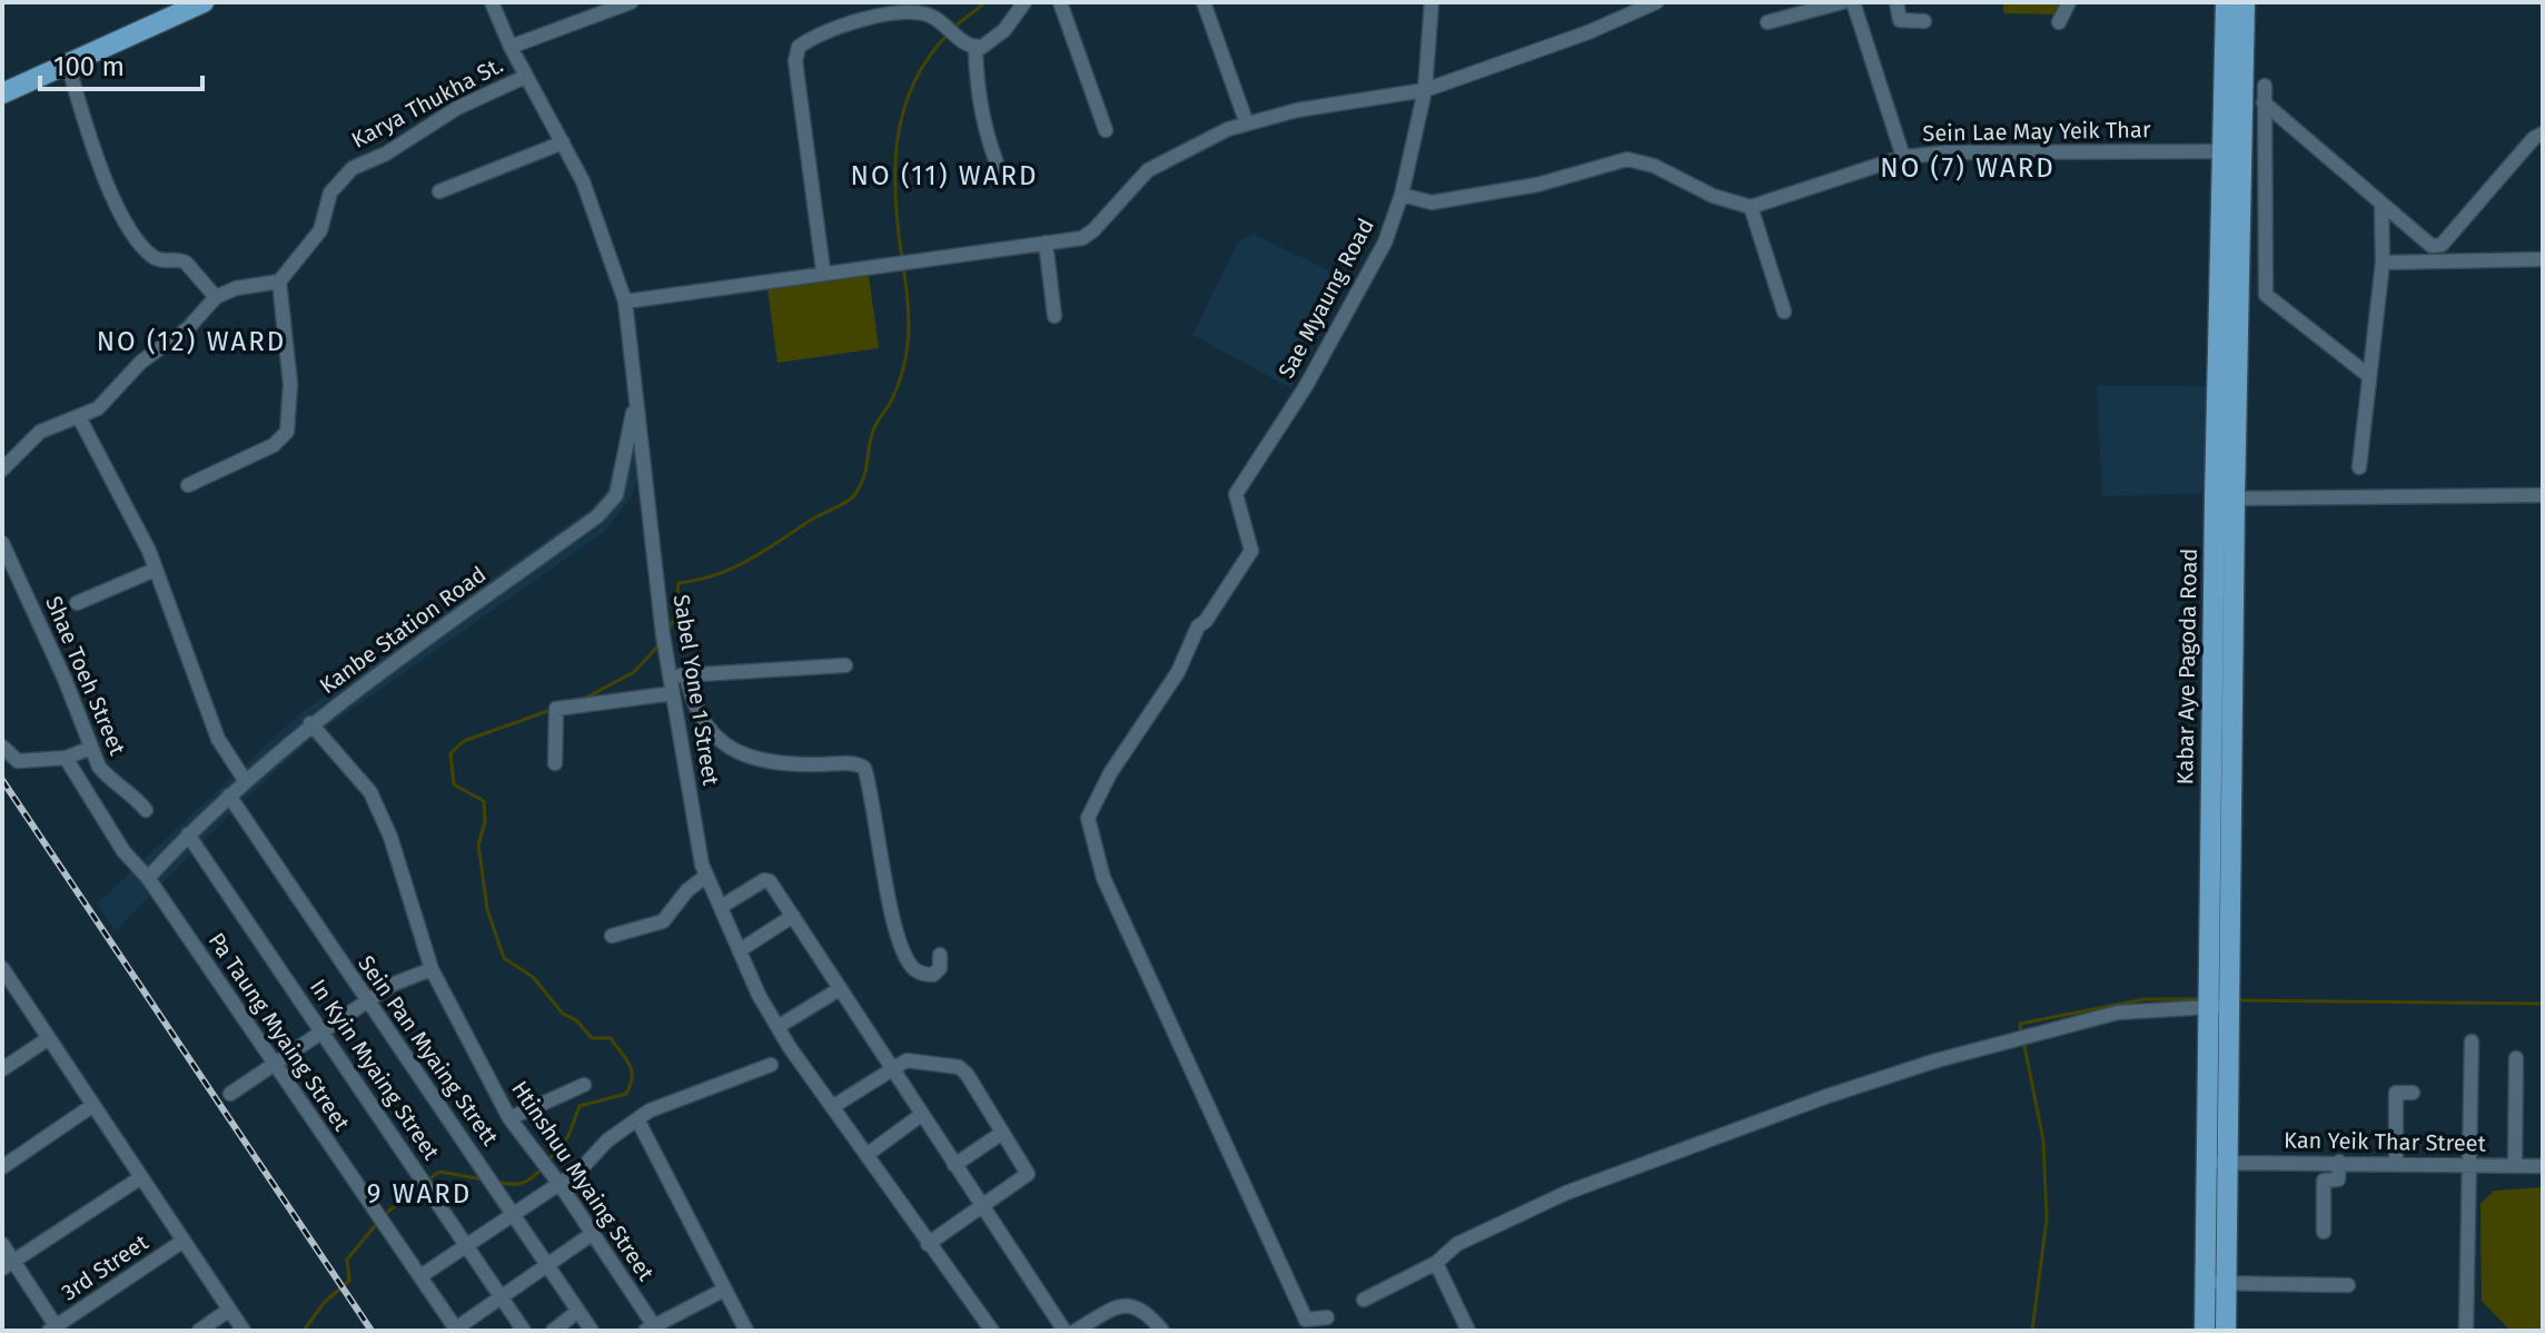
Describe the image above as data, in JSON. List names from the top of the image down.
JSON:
{
  "streets": {
    "main road": ["Kabar Aye Pagoda Road"],
    "street": [
      "Karya Thukha St.",
      "Sein Lae May Yeik Thar",
      "Sae Myaung Road",
      "Kanbe Station Road",
      "Shae Toeh Street",
      "Sabel Yone 1 Street",
      "Pa Taung Myaing Street",
      "Sein Pan Myaing Strett",
      "In Kyin Myaing Street",
      "Kan Yeik Thar Street",
      "Htinshuu Myaing Street",
      "3rd Street"
    ]
  },
  "crossings": [
    ["Karya Thukha St.", "Sabel Yone 1 Street"],
    ["Sein Lae May Yeik Thar", "Kabar Aye Pagoda Road"],
    ["Kanbe Station Road", "Sabel Yone 1 Street"],
    ["Kanbe Station Road", "Pa Taung Myaing Street"],
    ["Kanbe Station Road", "Sein Pan Myaing Strett"],
    ["Kanbe Station Road", "In Kyin Myaing Street"],
    ["Kanbe Station Road", "Htinshuu Myaing Street"],
    ["Kabar Aye Pagoda Road", "Kan Yeik Thar Street"]
  ],
  "districts": [
    "NO (7) WARD",
    "NO (11) WARD",
    "NO (12) WARD",
    "9 WARD"
  ],
  "scale_bar": "100 m"
}
